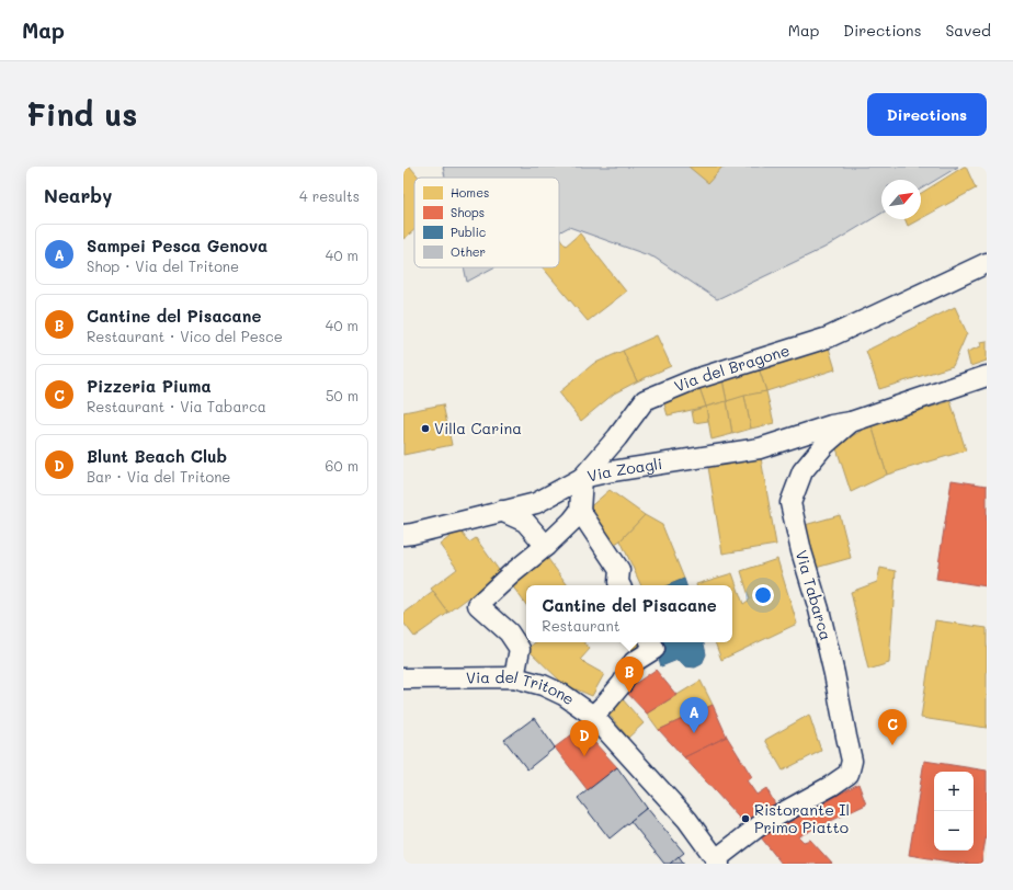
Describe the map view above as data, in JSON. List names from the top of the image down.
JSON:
{
  "streets": {
    "street": [
      "Via del Bragone",
      "Via Zoagli",
      "Via Tabarca",
      "Via del Tritone"
    ]
  },
  "crossings": [
    ["Via del Bragone", "Via Zoagli"],
    ["Via Zoagli", "Via Tabarca"],
    ["Via Tabarca", "Via del Tritone"]
  ],
  "places": ["Villa Carina", "Ristorante Il Primo Piatto"],
  "legend": [
    "Homes",
    "Shops",
    "Public",
    "Other"
  ],
  "north": "top right",
  "page": {
    "header": "Map",
    "nav": ["Map", "Directions", "Saved"],
    "buttons": "Directions",
    "title": "Find us",
    "heading": ["Nearby", "4 results"],
    "list": [
      {
        "mark": "A",
        "name": "Sampei Pesca Genova",
        "note": "Shop · Via del Tritone",
        "value": "40 m"
      },
      {
        "mark": "B",
        "name": "Cantine del Pisacane",
        "note": "Restaurant · Vico del Pesce",
        "value": "40 m"
      },
      {
        "mark": "C",
        "name": "Pizzeria Piuma",
        "note": "Restaurant · Via Tabarca",
        "value": "50 m"
      },
      {
        "mark": "D",
        "name": "Blunt Beach Club",
        "note": "Bar · Via del Tritone",
        "value": "60 m"
      }
    ],
    "popup": ["Cantine del Pisacane", "Restaurant"],
    "pins": [
      "B",
      "A",
      "C",
      "D"
    ],
    "map_buttons": ["+", "−"]
  }
}
